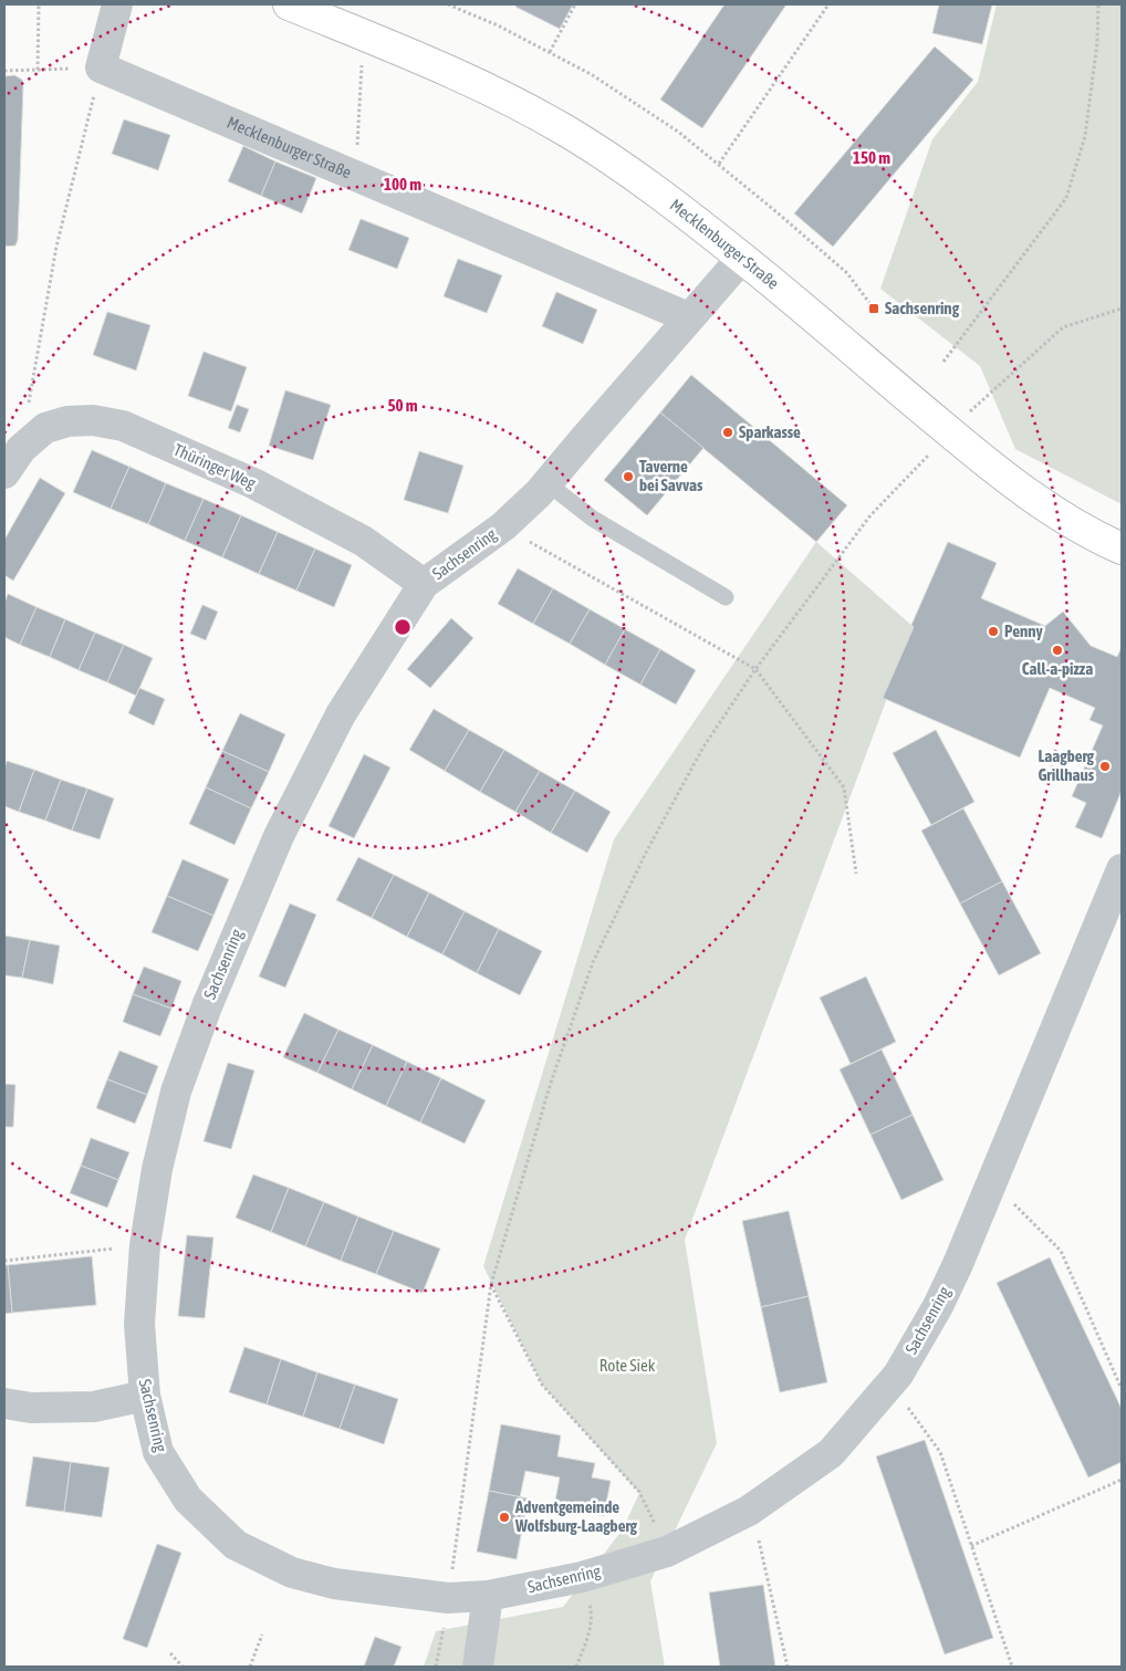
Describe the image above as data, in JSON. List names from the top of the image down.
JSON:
{
  "streets": {
    "street": ["Mecklenburger Straße", "Thüringer Weg", "Sachsenring"]
  },
  "crossings": [
    ["Mecklenburger Straße", "Sachsenring"],
    ["Thüringer Weg", "Sachsenring"]
  ],
  "parks": ["Rote Siek"],
  "places": {
    "transit": ["Sachsenring"],
    "other": [
      "Sparkasse",
      "Taverne bei Savvas",
      "Penny",
      "Call-a-pizza",
      "Laagberg Grillhaus",
      "Adventgemeinde Wolfsburg-Laagberg"
    ]
  },
  "rings": ["150 m", "100 m", "50 m"]
}
